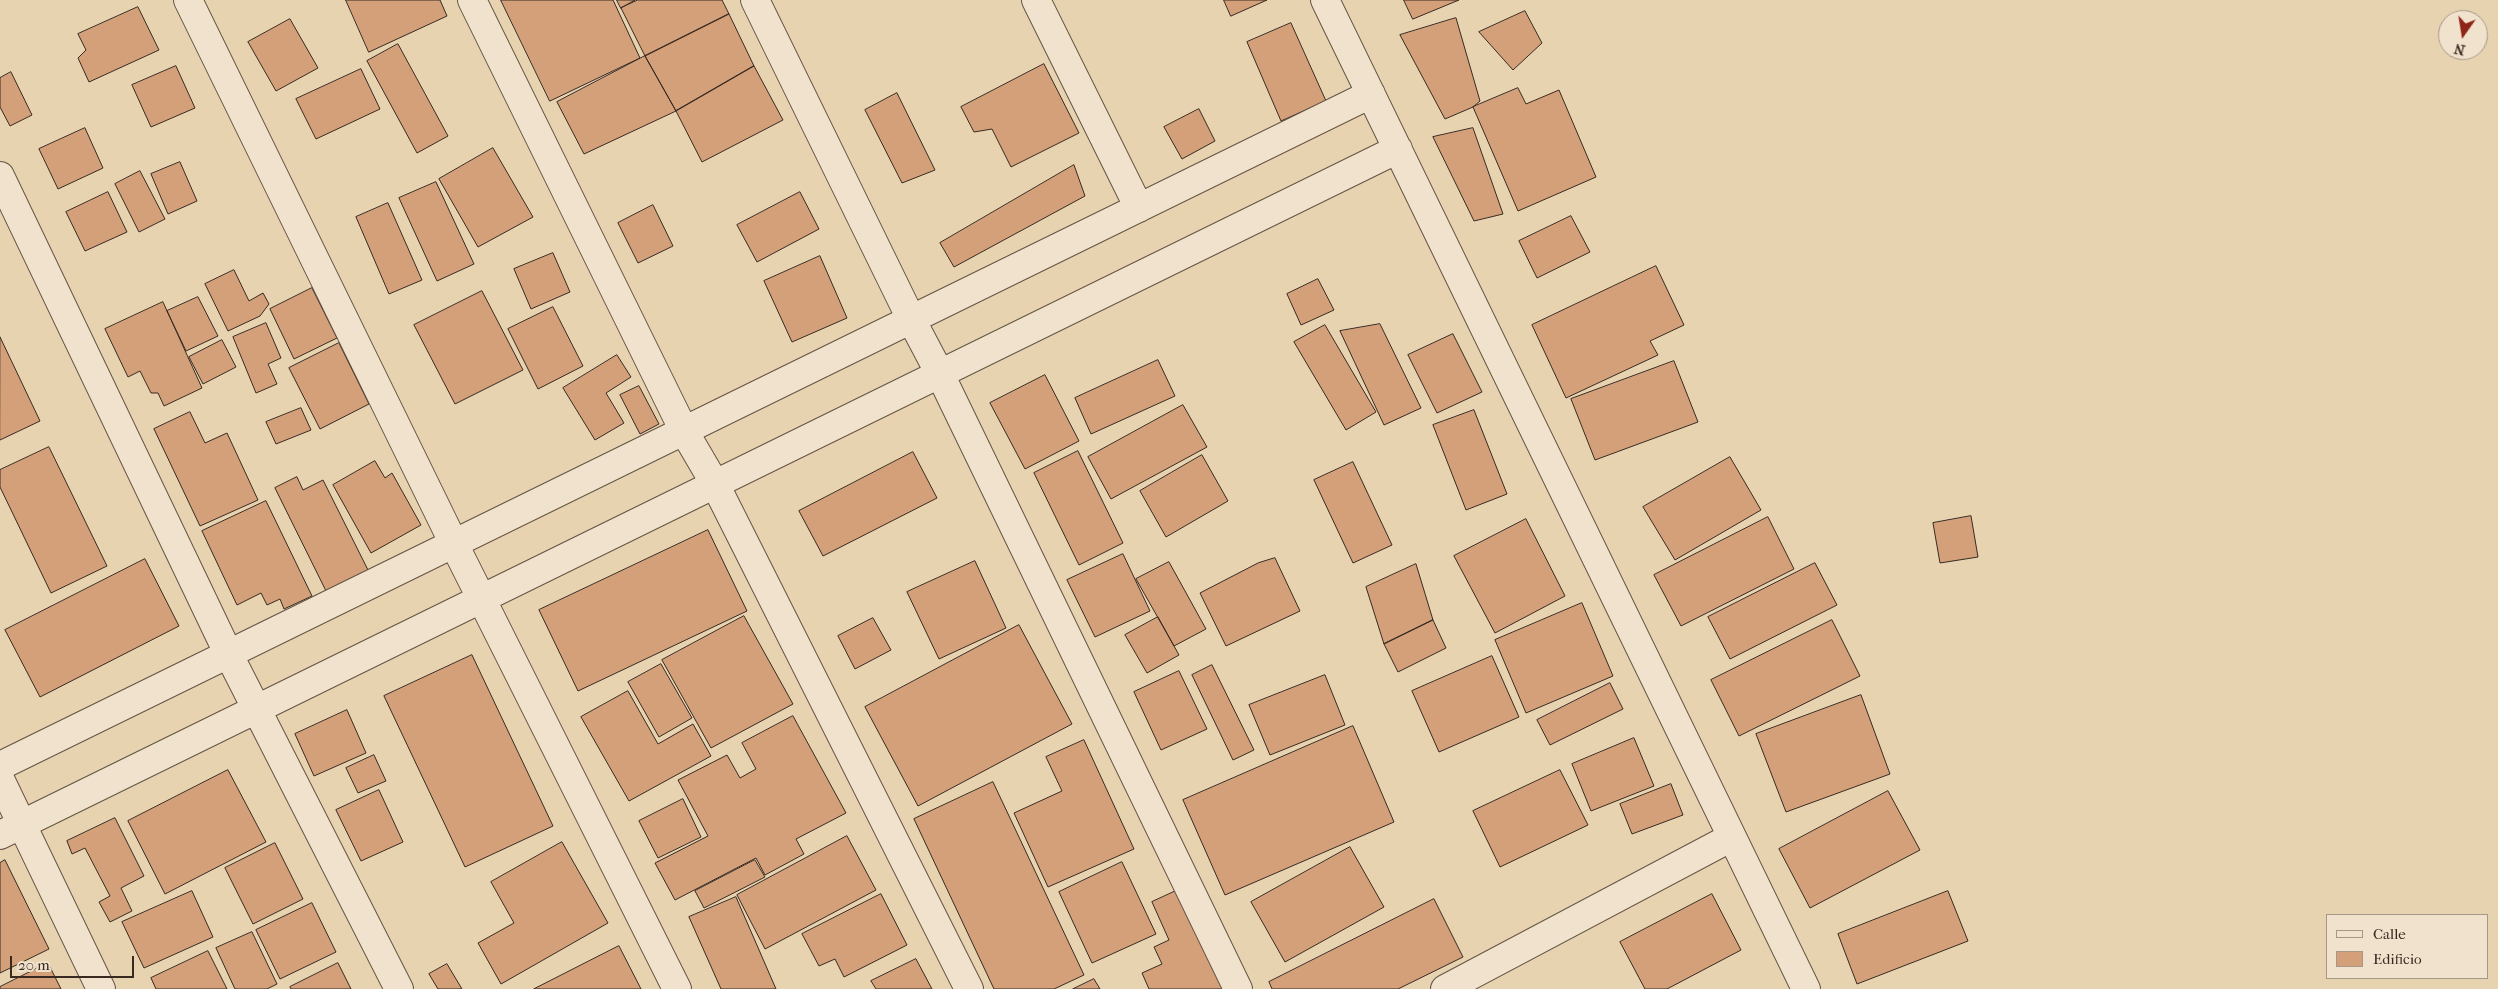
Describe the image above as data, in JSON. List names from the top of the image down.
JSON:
{
  "legend": ["Calle", "Edificio"],
  "scale_bar": "20 m",
  "north": "bottom"
}
